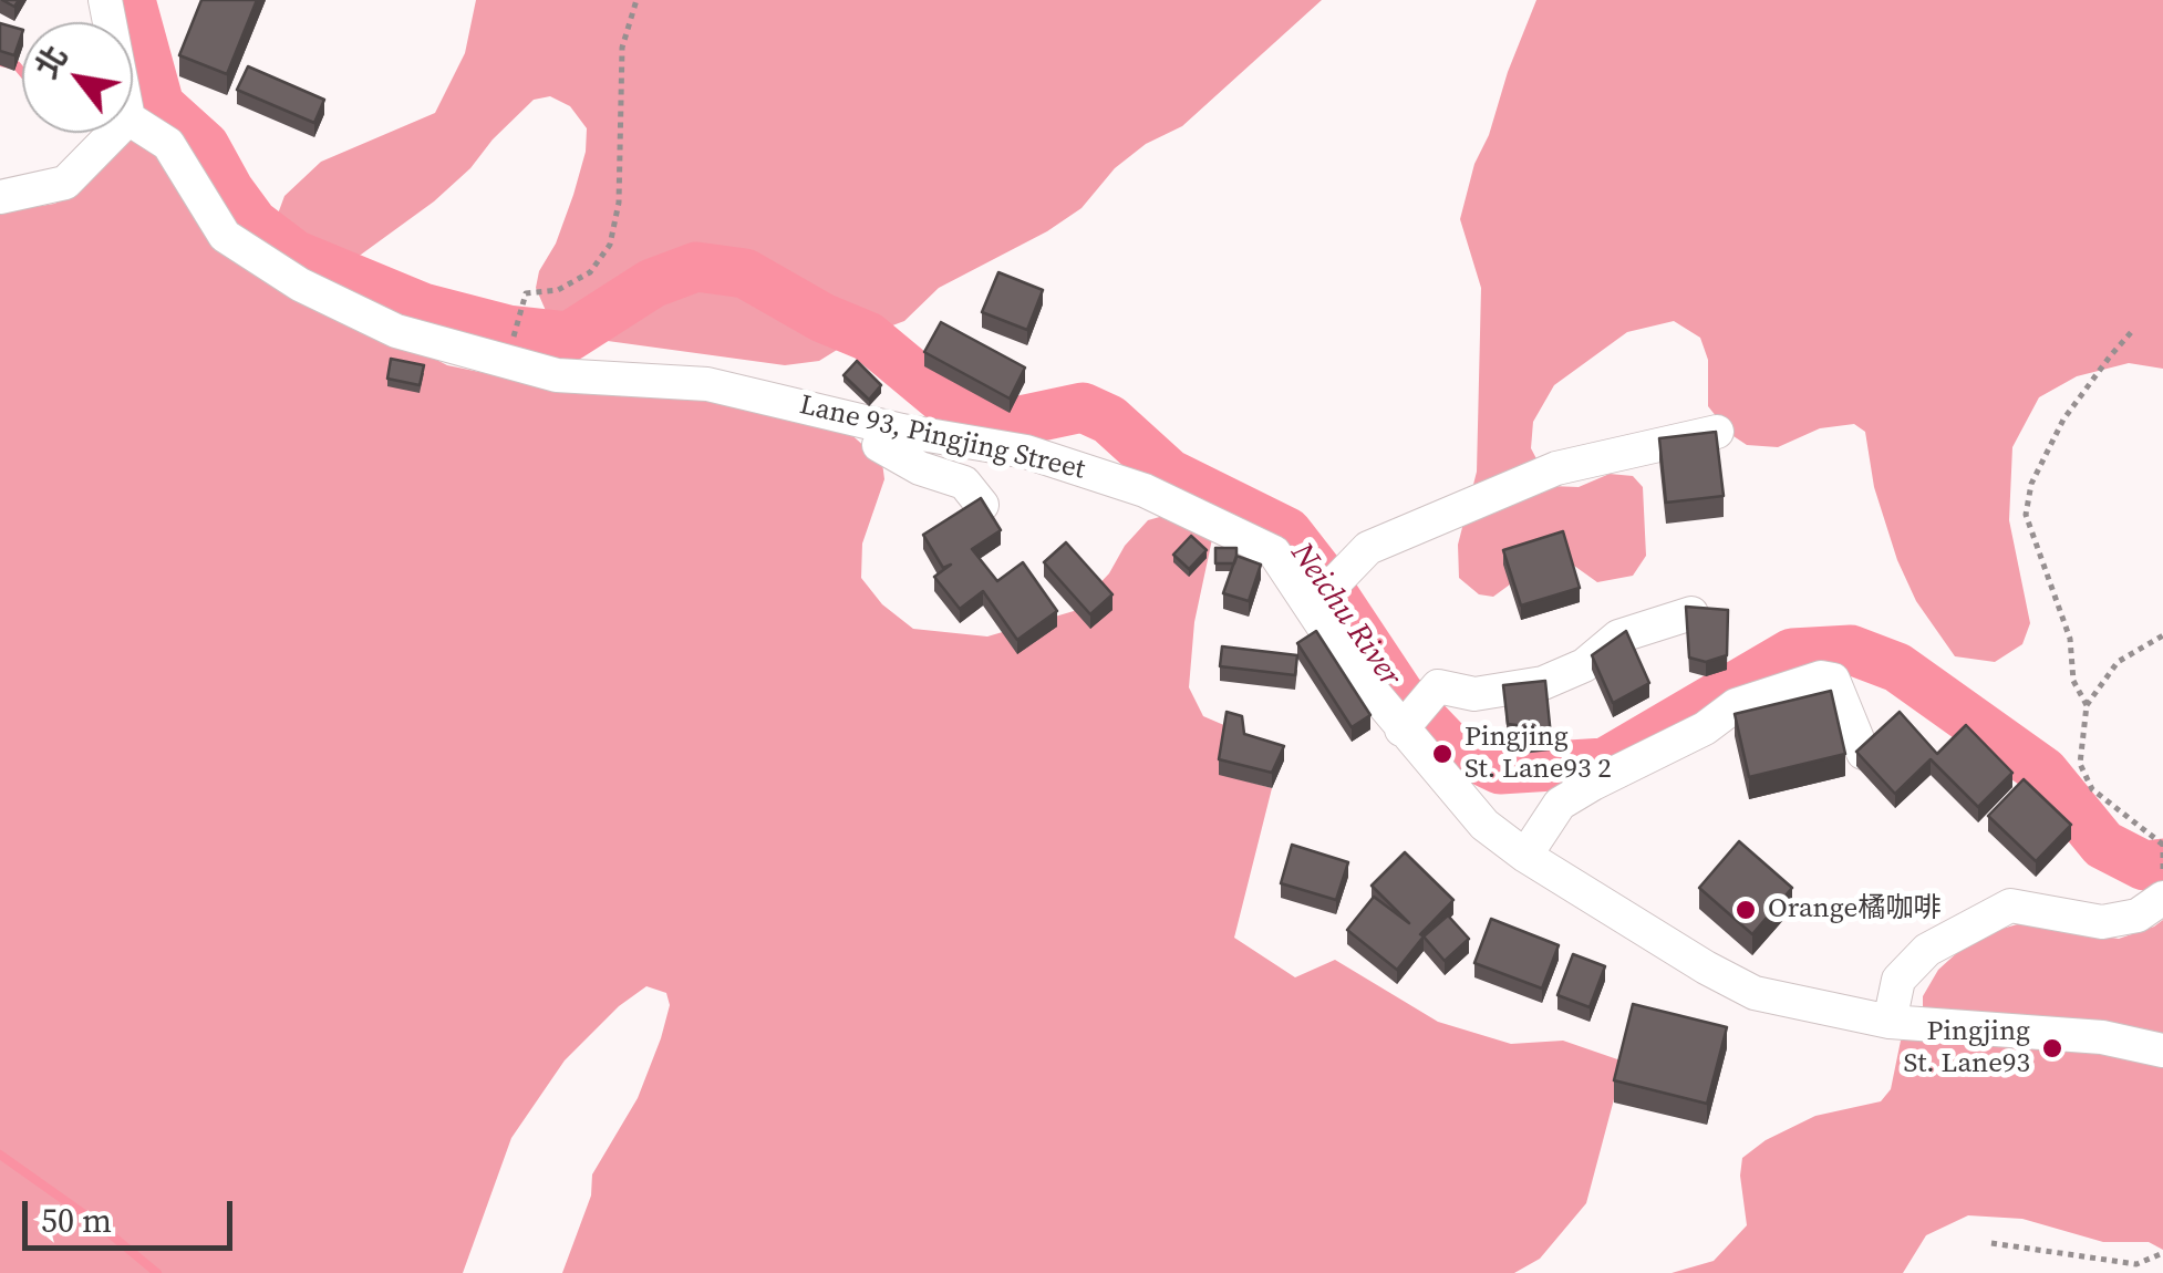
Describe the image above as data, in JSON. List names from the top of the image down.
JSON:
{
  "streets": {
    "street": ["Lane 93, Pingjing Street"]
  },
  "water": ["Neichu River"],
  "places": ["Pingjing St. Lane93 2", "Orange橘咖啡", "Pingjing St. Lane93"],
  "scale_bar": "50 m",
  "north": "top left"
}
